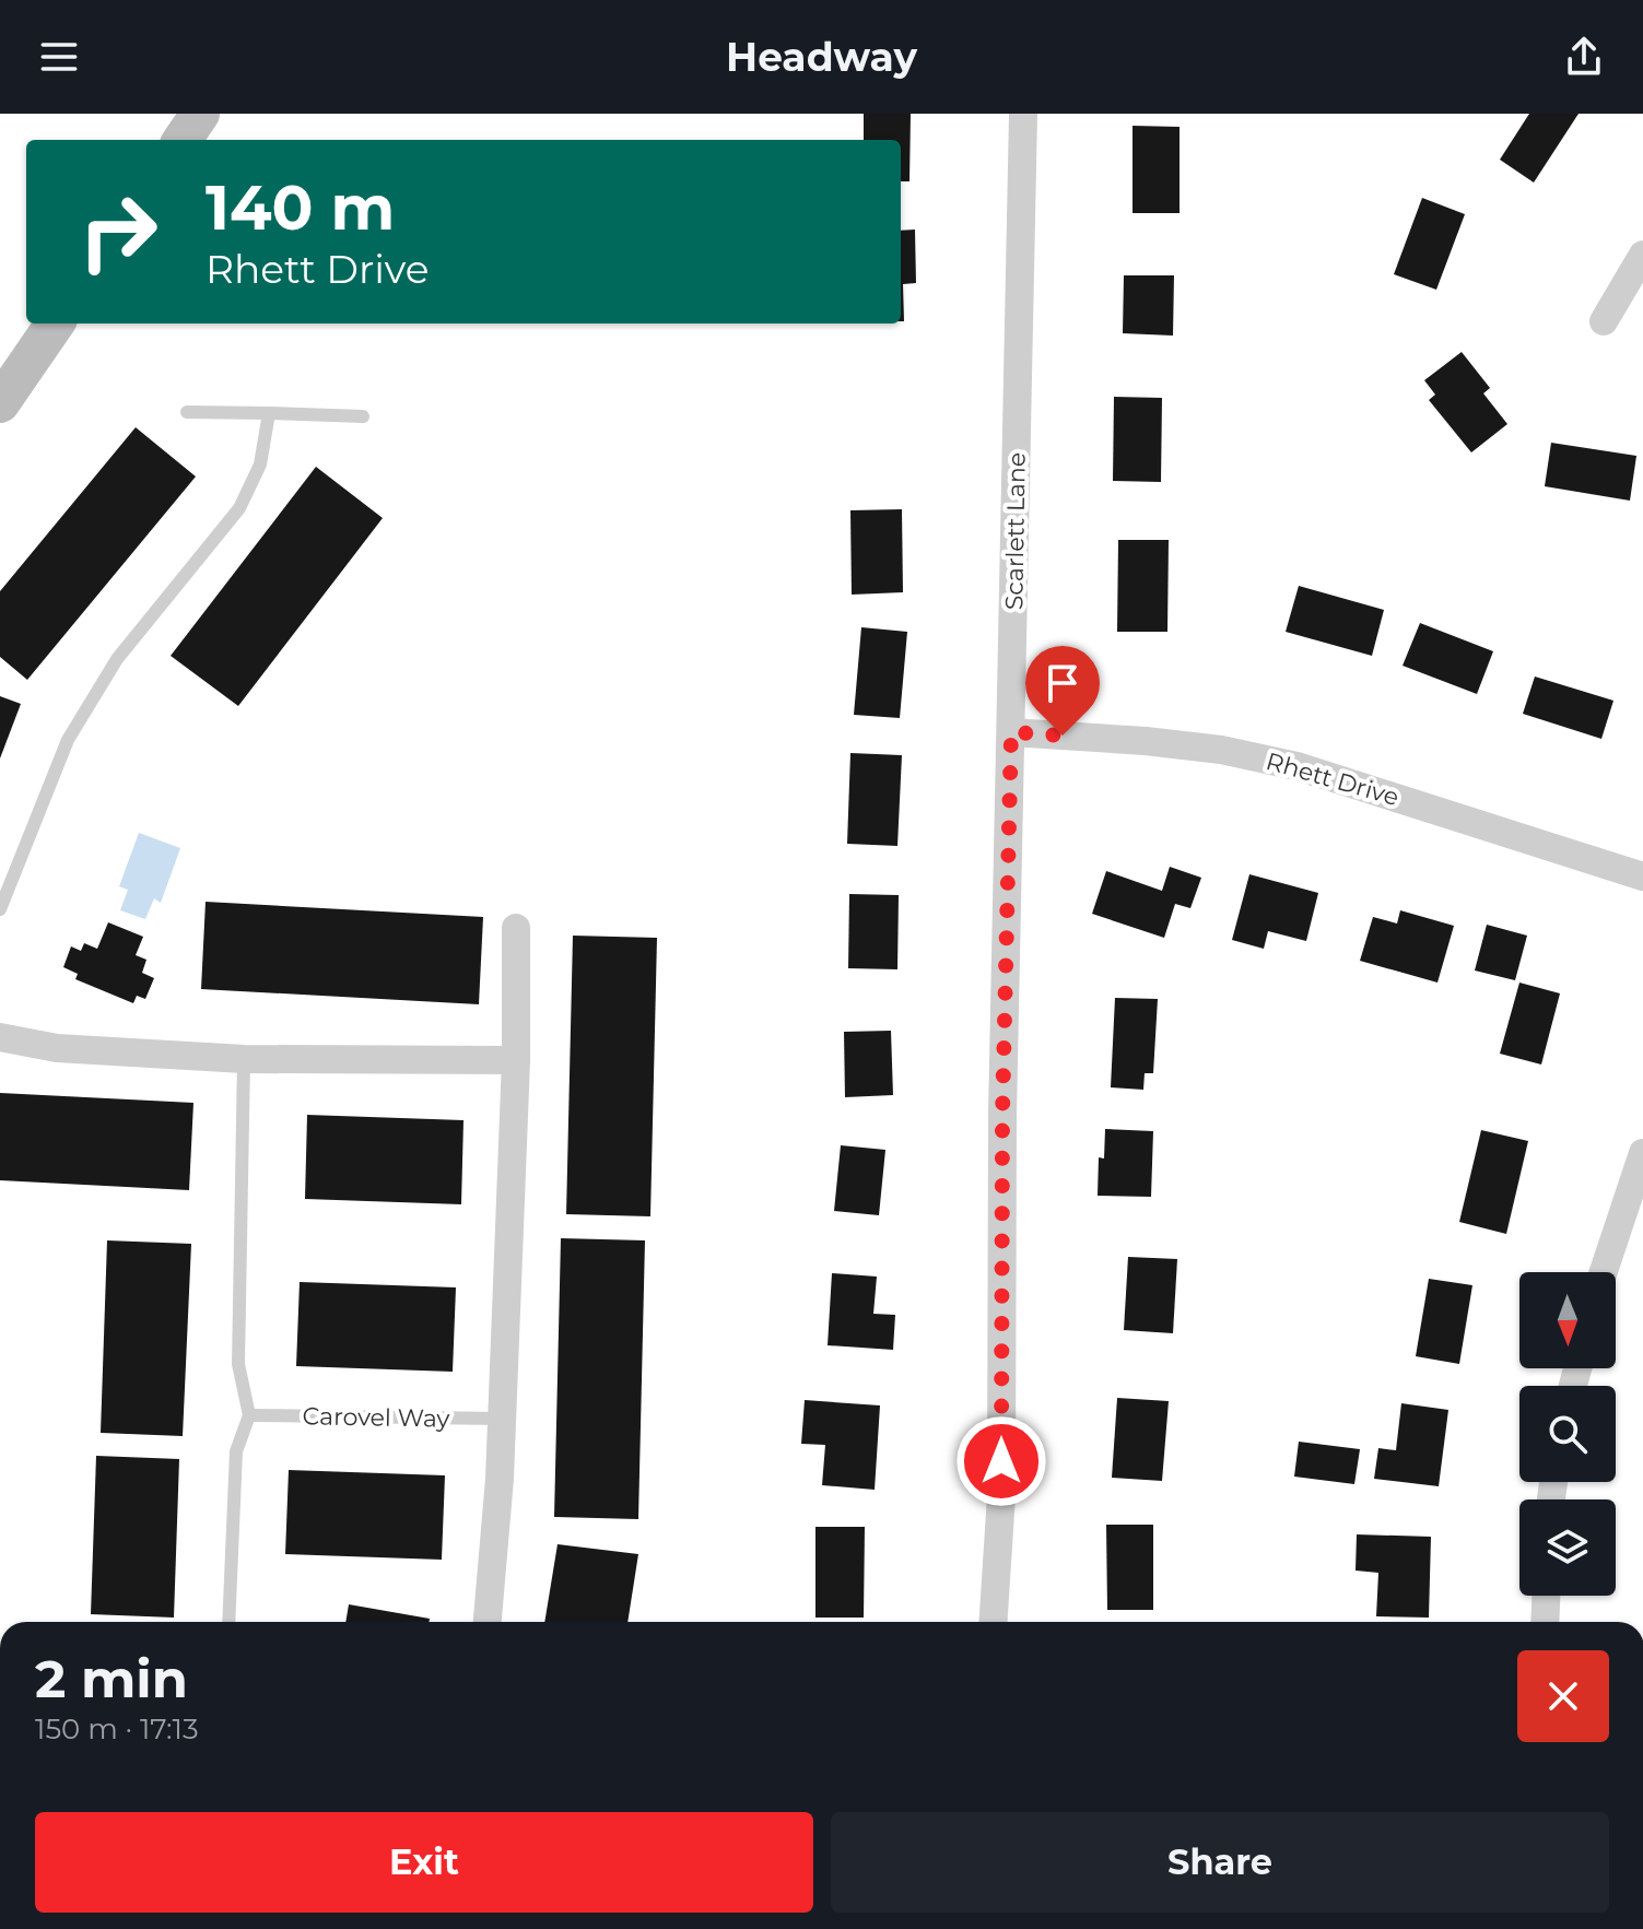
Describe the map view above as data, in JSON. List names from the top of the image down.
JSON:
{
  "streets": {
    "street": ["Scarlett Lane", "Rhett Drive"],
    "lane": ["Carovel Way"]
  },
  "crossings": [
    ["Scarlett Lane", "Rhett Drive"]
  ],
  "north": "bottom",
  "page": {
    "header": "Headway",
    "turn": ["140 m", "Rhett Drive"],
    "heading": ["2 min", "150 m · 17:13"],
    "buttons": ["Exit", "Share"]
  }
}
